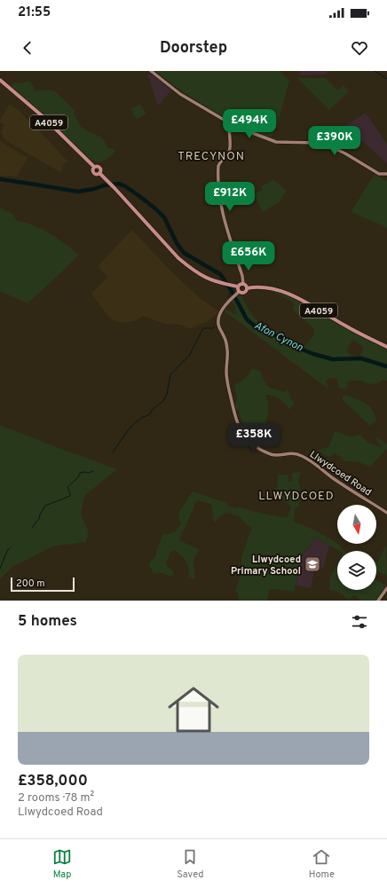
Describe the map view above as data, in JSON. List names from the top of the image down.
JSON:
{
  "streets": {
    "main road": ["A4059", "Llwydcoed Road"]
  },
  "crossings": [
    ["A4059", "Llwydcoed Road"]
  ],
  "districts": ["TRECYNON", "LLWYDCOED"],
  "water": ["Afon Cynon"],
  "places": {
    "school or university": ["Llwydcoed Primary School"]
  },
  "scale_bar": "200 m",
  "north": "bottom",
  "page": {
    "status": "21:55",
    "header": "Doorstep",
    "price": [
      "£494K",
      "£390K",
      "£912K",
      "£656K",
      "£358K"
    ],
    "scale": "200 m",
    "heading": "5 homes",
    "list": [
      {
        "name": "£358,000",
        "note": "2 rooms · 78 m² · Llwydcoed Road"
      }
    ],
    "tabs": ["Map", "Saved", "Home"]
  }
}
